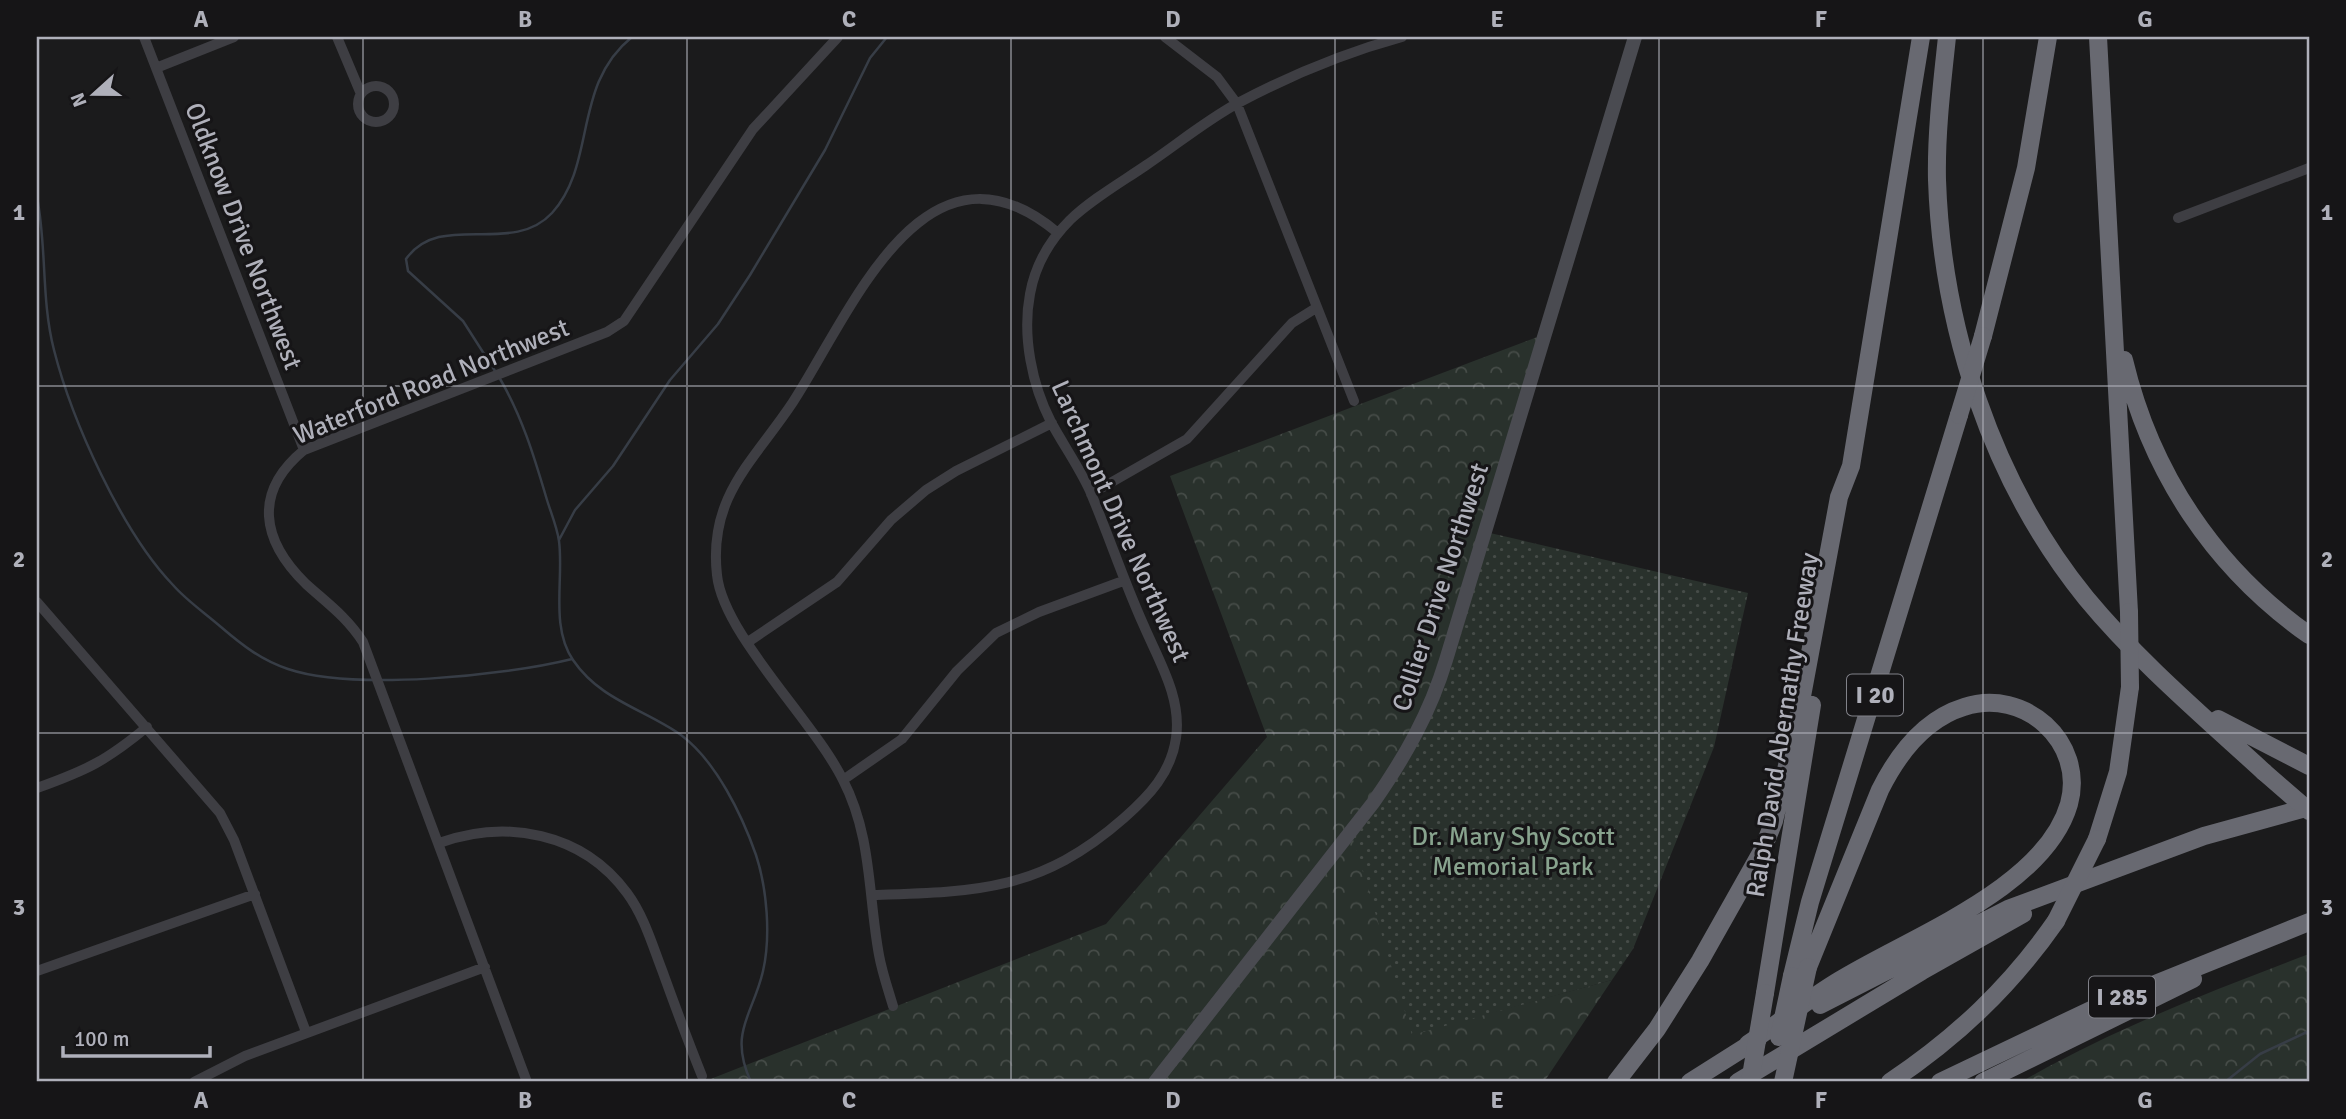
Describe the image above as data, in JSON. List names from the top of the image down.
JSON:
{
  "streets": {
    "highway": ["I 20", "Ralph David Abernathy Freeway", "I 285"],
    "main road": ["Collier Drive Northwest"],
    "street": ["Oldknow Drive Northwest", "Waterford Road Northwest", "Larchmont Drive Northwest"]
  },
  "crossings": [
    ["Oldknow Drive Northwest", "Waterford Road Northwest"],
    ["I 20", "Ralph David Abernathy Freeway"]
  ],
  "parks": ["Dr. Mary Shy Scott Memorial Park"],
  "scale_bar": "100 m",
  "north": "left",
  "grid": {
    "columns": [
      "A",
      "B",
      "C",
      "D",
      "E",
      "F",
      "G"
    ],
    "rows": ["1", "2", "3"]
  }
}
